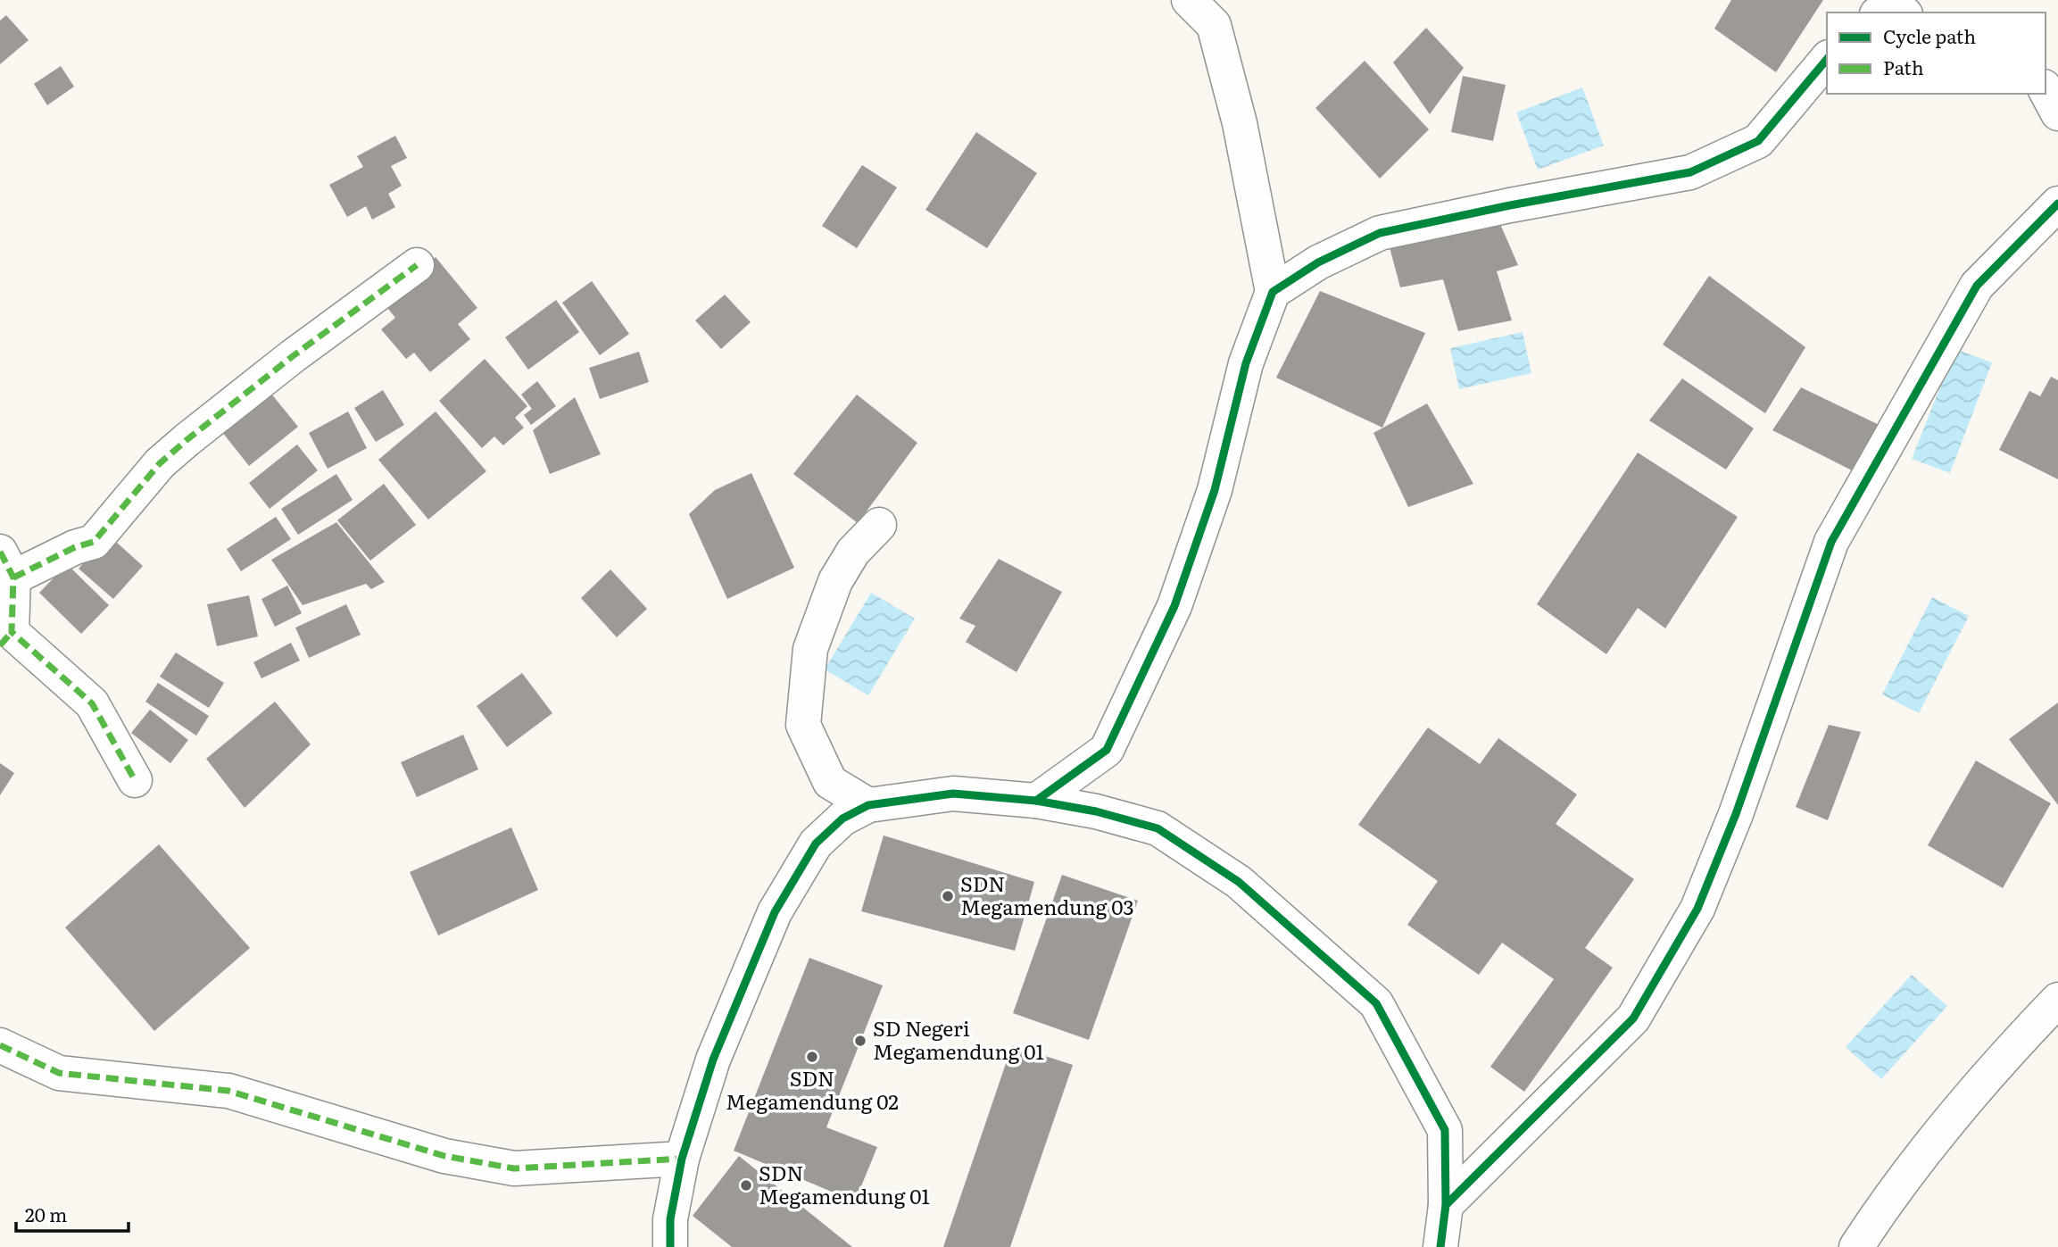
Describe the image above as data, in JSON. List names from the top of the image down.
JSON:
{
  "places": [
    "SDN Megamendung 03",
    "SD Negeri Megamendung 01",
    "SDN Megamendung 02",
    "SDN Megamendung 01"
  ],
  "legend": ["Cycle path", "Path"],
  "scale_bar": "20 m"
}
